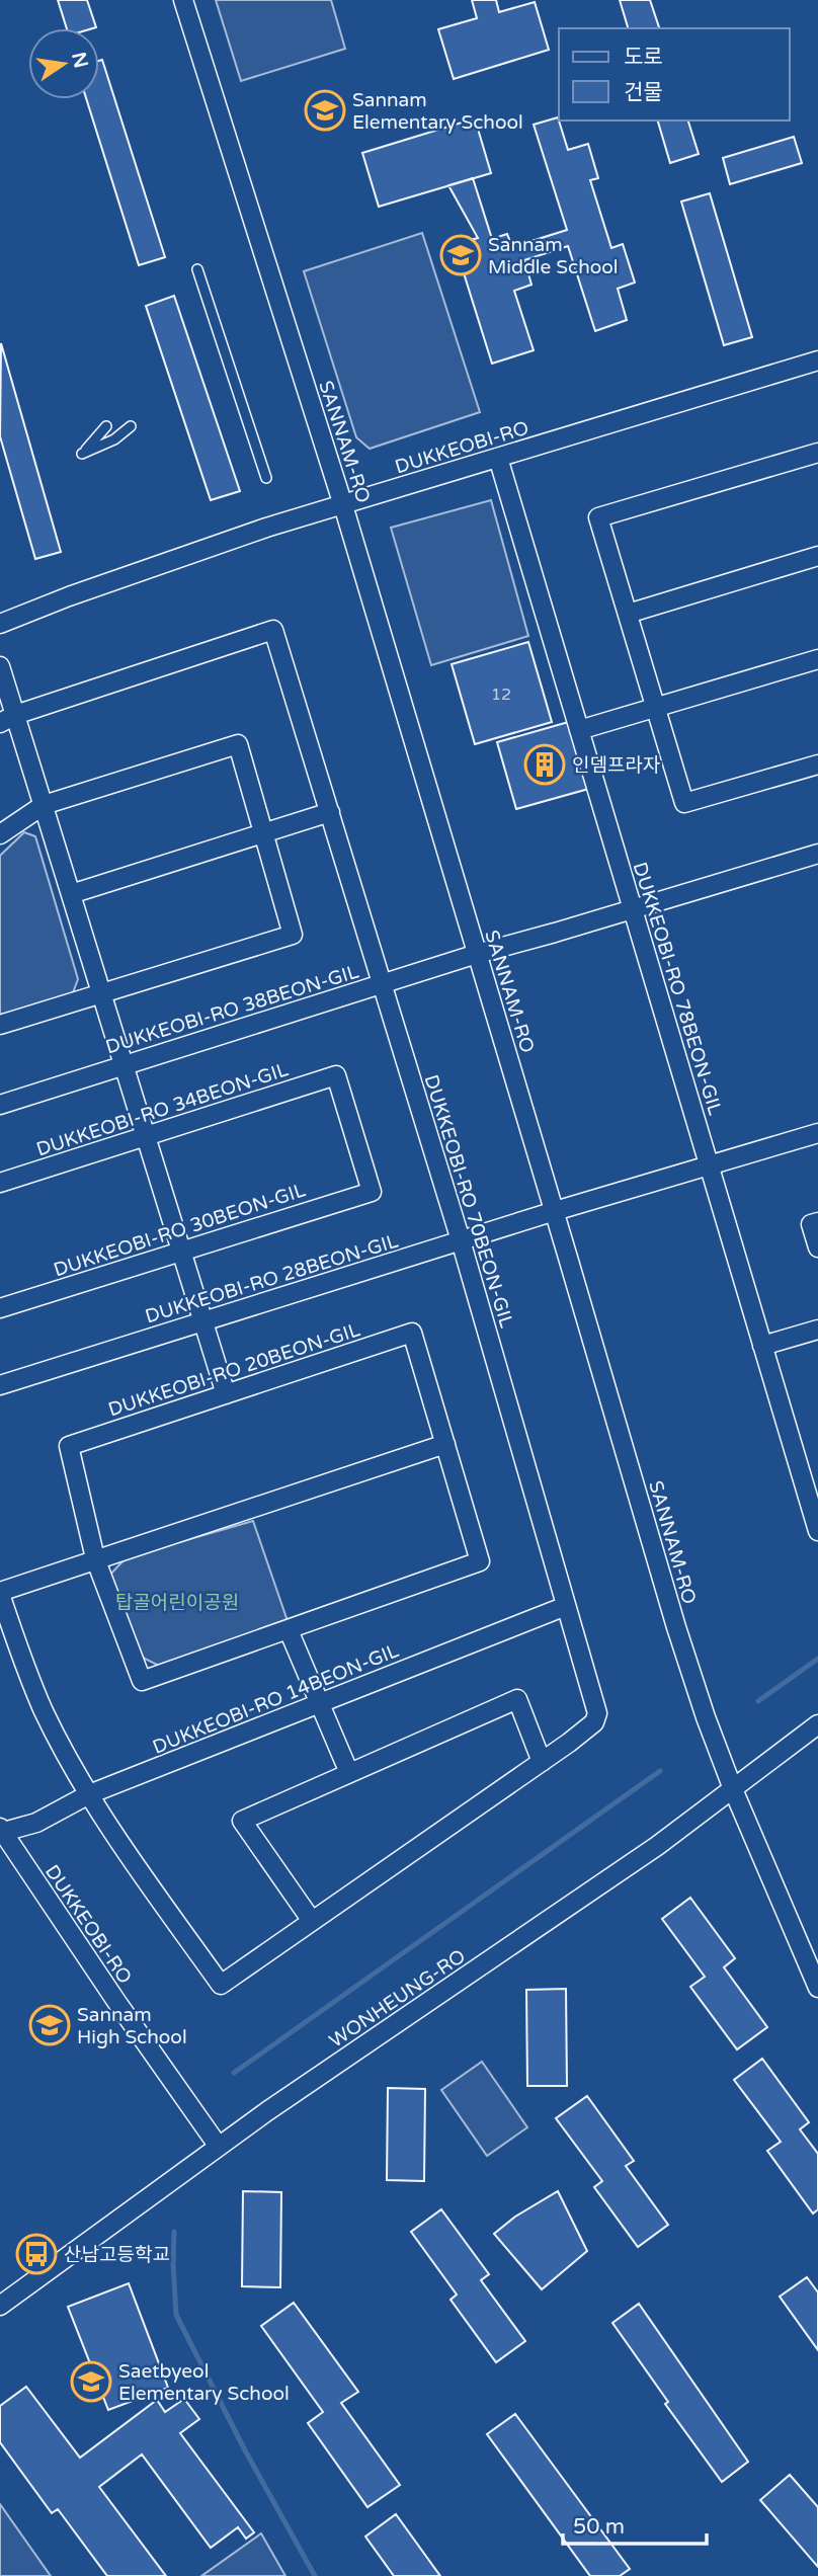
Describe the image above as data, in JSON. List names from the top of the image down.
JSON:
{
  "streets": {
    "street": [
      "SANNAM-RO",
      "DUKKEOBI-RO",
      "DUKKEOBI-RO 78BEON-GIL",
      "DUKKEOBI-RO 38BEON-GIL",
      "DUKKEOBI-RO 34BEON-GIL",
      "DUKKEOBI-RO 70BEON-GIL",
      "DUKKEOBI-RO 30BEON-GIL",
      "DUKKEOBI-RO 28BEON-GIL",
      "DUKKEOBI-RO 20BEON-GIL",
      "DUKKEOBI-RO 14BEON-GIL",
      "WONHEUNG-RO"
    ]
  },
  "crossings": [
    ["SANNAM-RO", "DUKKEOBI-RO"],
    ["SANNAM-RO", "DUKKEOBI-RO 38BEON-GIL"],
    ["SANNAM-RO", "DUKKEOBI-RO 28BEON-GIL"],
    ["SANNAM-RO", "WONHEUNG-RO"],
    ["DUKKEOBI-RO", "DUKKEOBI-RO 78BEON-GIL"],
    ["DUKKEOBI-RO", "DUKKEOBI-RO 14BEON-GIL"],
    ["DUKKEOBI-RO", "WONHEUNG-RO"],
    ["DUKKEOBI-RO 78BEON-GIL", "DUKKEOBI-RO 38BEON-GIL"],
    ["DUKKEOBI-RO 78BEON-GIL", "DUKKEOBI-RO 28BEON-GIL"],
    ["DUKKEOBI-RO 38BEON-GIL", "DUKKEOBI-RO 70BEON-GIL"],
    ["DUKKEOBI-RO 34BEON-GIL", "DUKKEOBI-RO 30BEON-GIL"],
    ["DUKKEOBI-RO 70BEON-GIL", "DUKKEOBI-RO 28BEON-GIL"],
    ["DUKKEOBI-RO 70BEON-GIL", "DUKKEOBI-RO 14BEON-GIL"]
  ],
  "parks": ["탑골어린이공원"],
  "places": {
    "school or university": [
      "Sannam Elementary School",
      "Sannam Middle School",
      "Sannam High School",
      "Saetbyeol Elementary School"
    ],
    "building": ["인뎀프라자"],
    "bus stop": ["산남고등학교"]
  },
  "house_numbers": ["12"],
  "legend": ["도로", "건물"],
  "scale_bar": "50 m",
  "north": "right"
}
